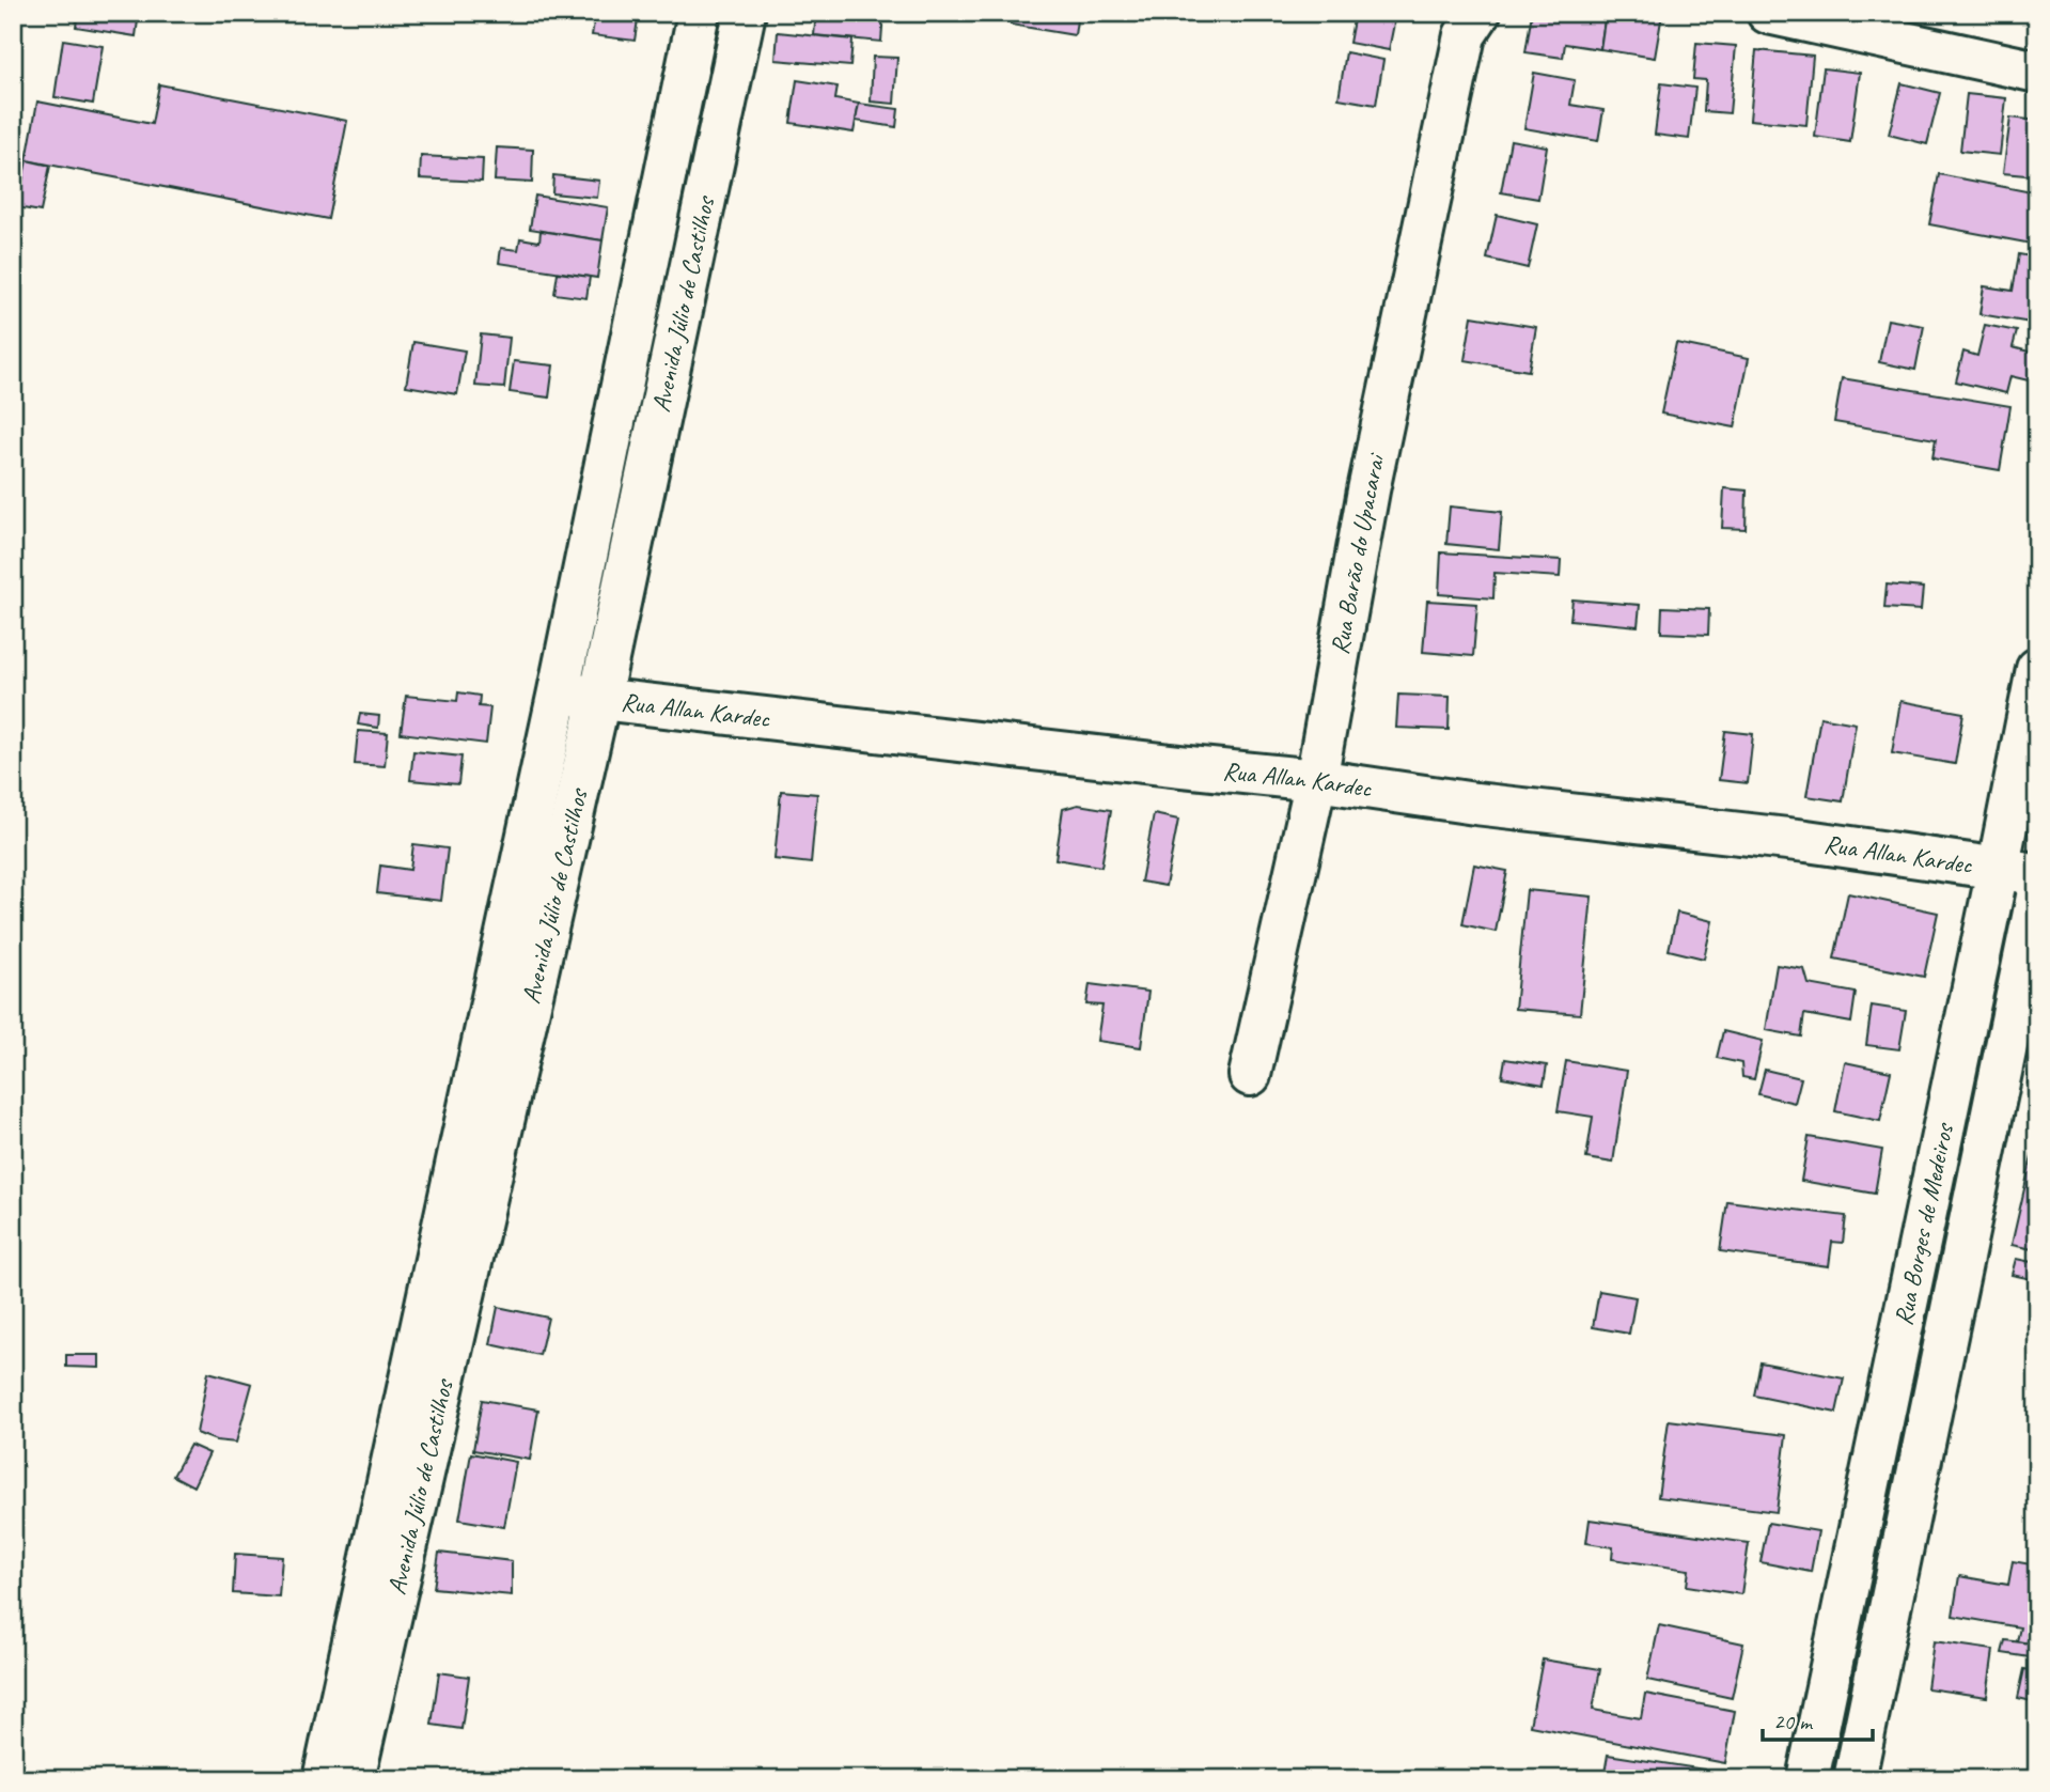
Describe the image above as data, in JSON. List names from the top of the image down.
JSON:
{
  "streets": {
    "street": [
      "Avenida Júlio de Castilhos",
      "Rua Barão do Upacarai",
      "Rua Allan Kardec",
      "Rua Borges de Medeiros"
    ]
  },
  "crossings": [
    ["Avenida Júlio de Castilhos", "Rua Allan Kardec"],
    ["Rua Barão do Upacarai", "Rua Allan Kardec"],
    ["Rua Allan Kardec", "Rua Borges de Medeiros"]
  ],
  "scale_bar": "20 m"
}
